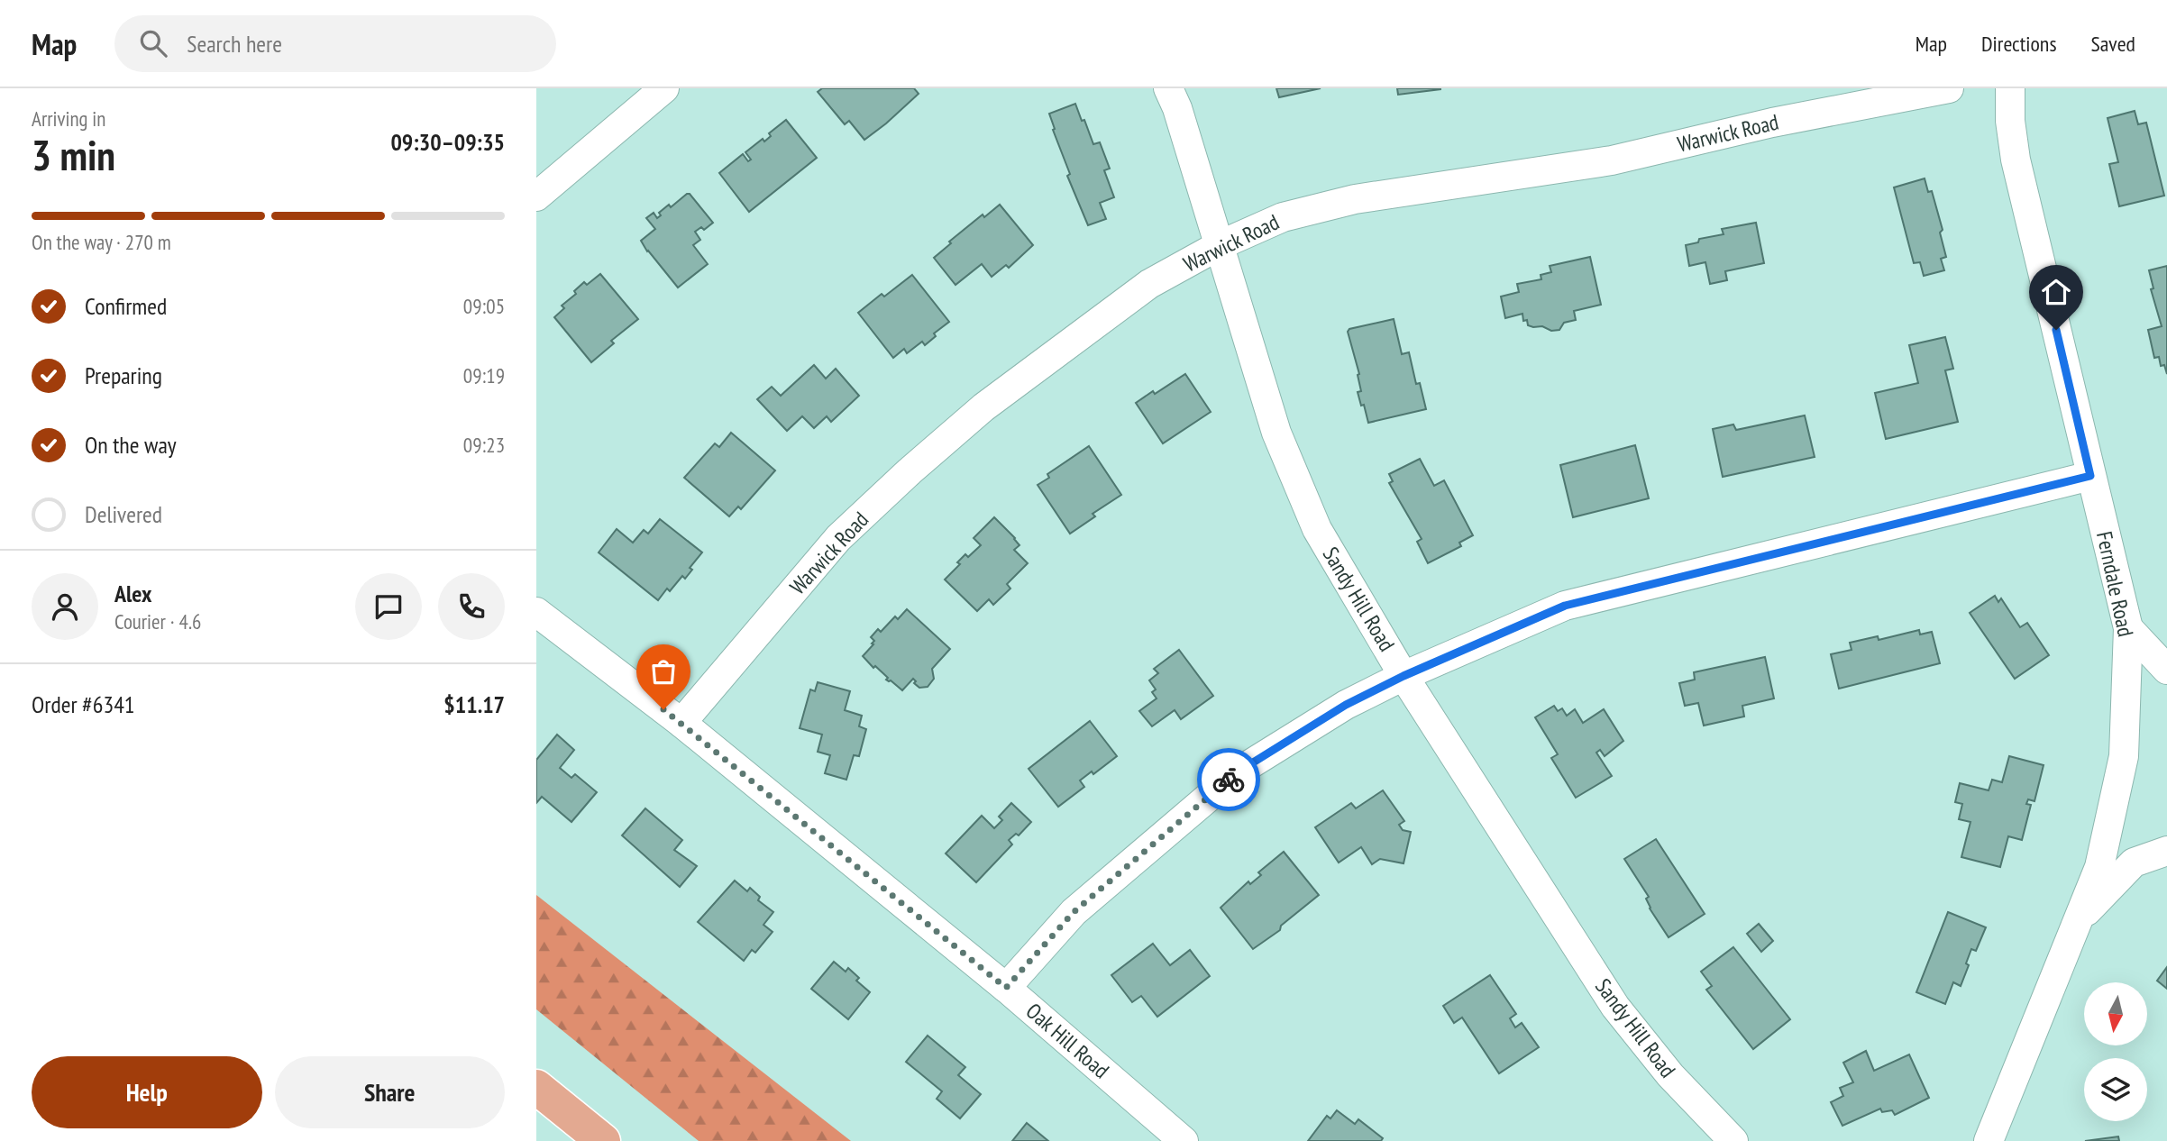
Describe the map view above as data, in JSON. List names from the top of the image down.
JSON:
{
  "streets": {
    "street": [
      "Warwick Road",
      "Ferndale Road",
      "Sandy Hill Road",
      "Oak Hill Road"
    ]
  },
  "crossings": [
    ["Warwick Road", "Sandy Hill Road"],
    ["Warwick Road", "Oak Hill Road"]
  ],
  "north": "bottom",
  "page": {
    "header": "Map",
    "search": "Search here",
    "nav": ["Map", "Directions", "Saved"],
    "heading": ["3 min", "Arriving in", "09:30–09:35"],
    "panel": [
      "Alex",
      "Courier · 4.6",
      "Order #6341",
      "$11.17"
    ],
    "bar": "On the way · 270 m",
    "list": [
      ["Confirmed", "09:05"],
      ["Preparing", "09:19"],
      ["On the way", "09:23"],
      "Delivered"
    ],
    "buttons": ["Help", "Share"]
  }
}
